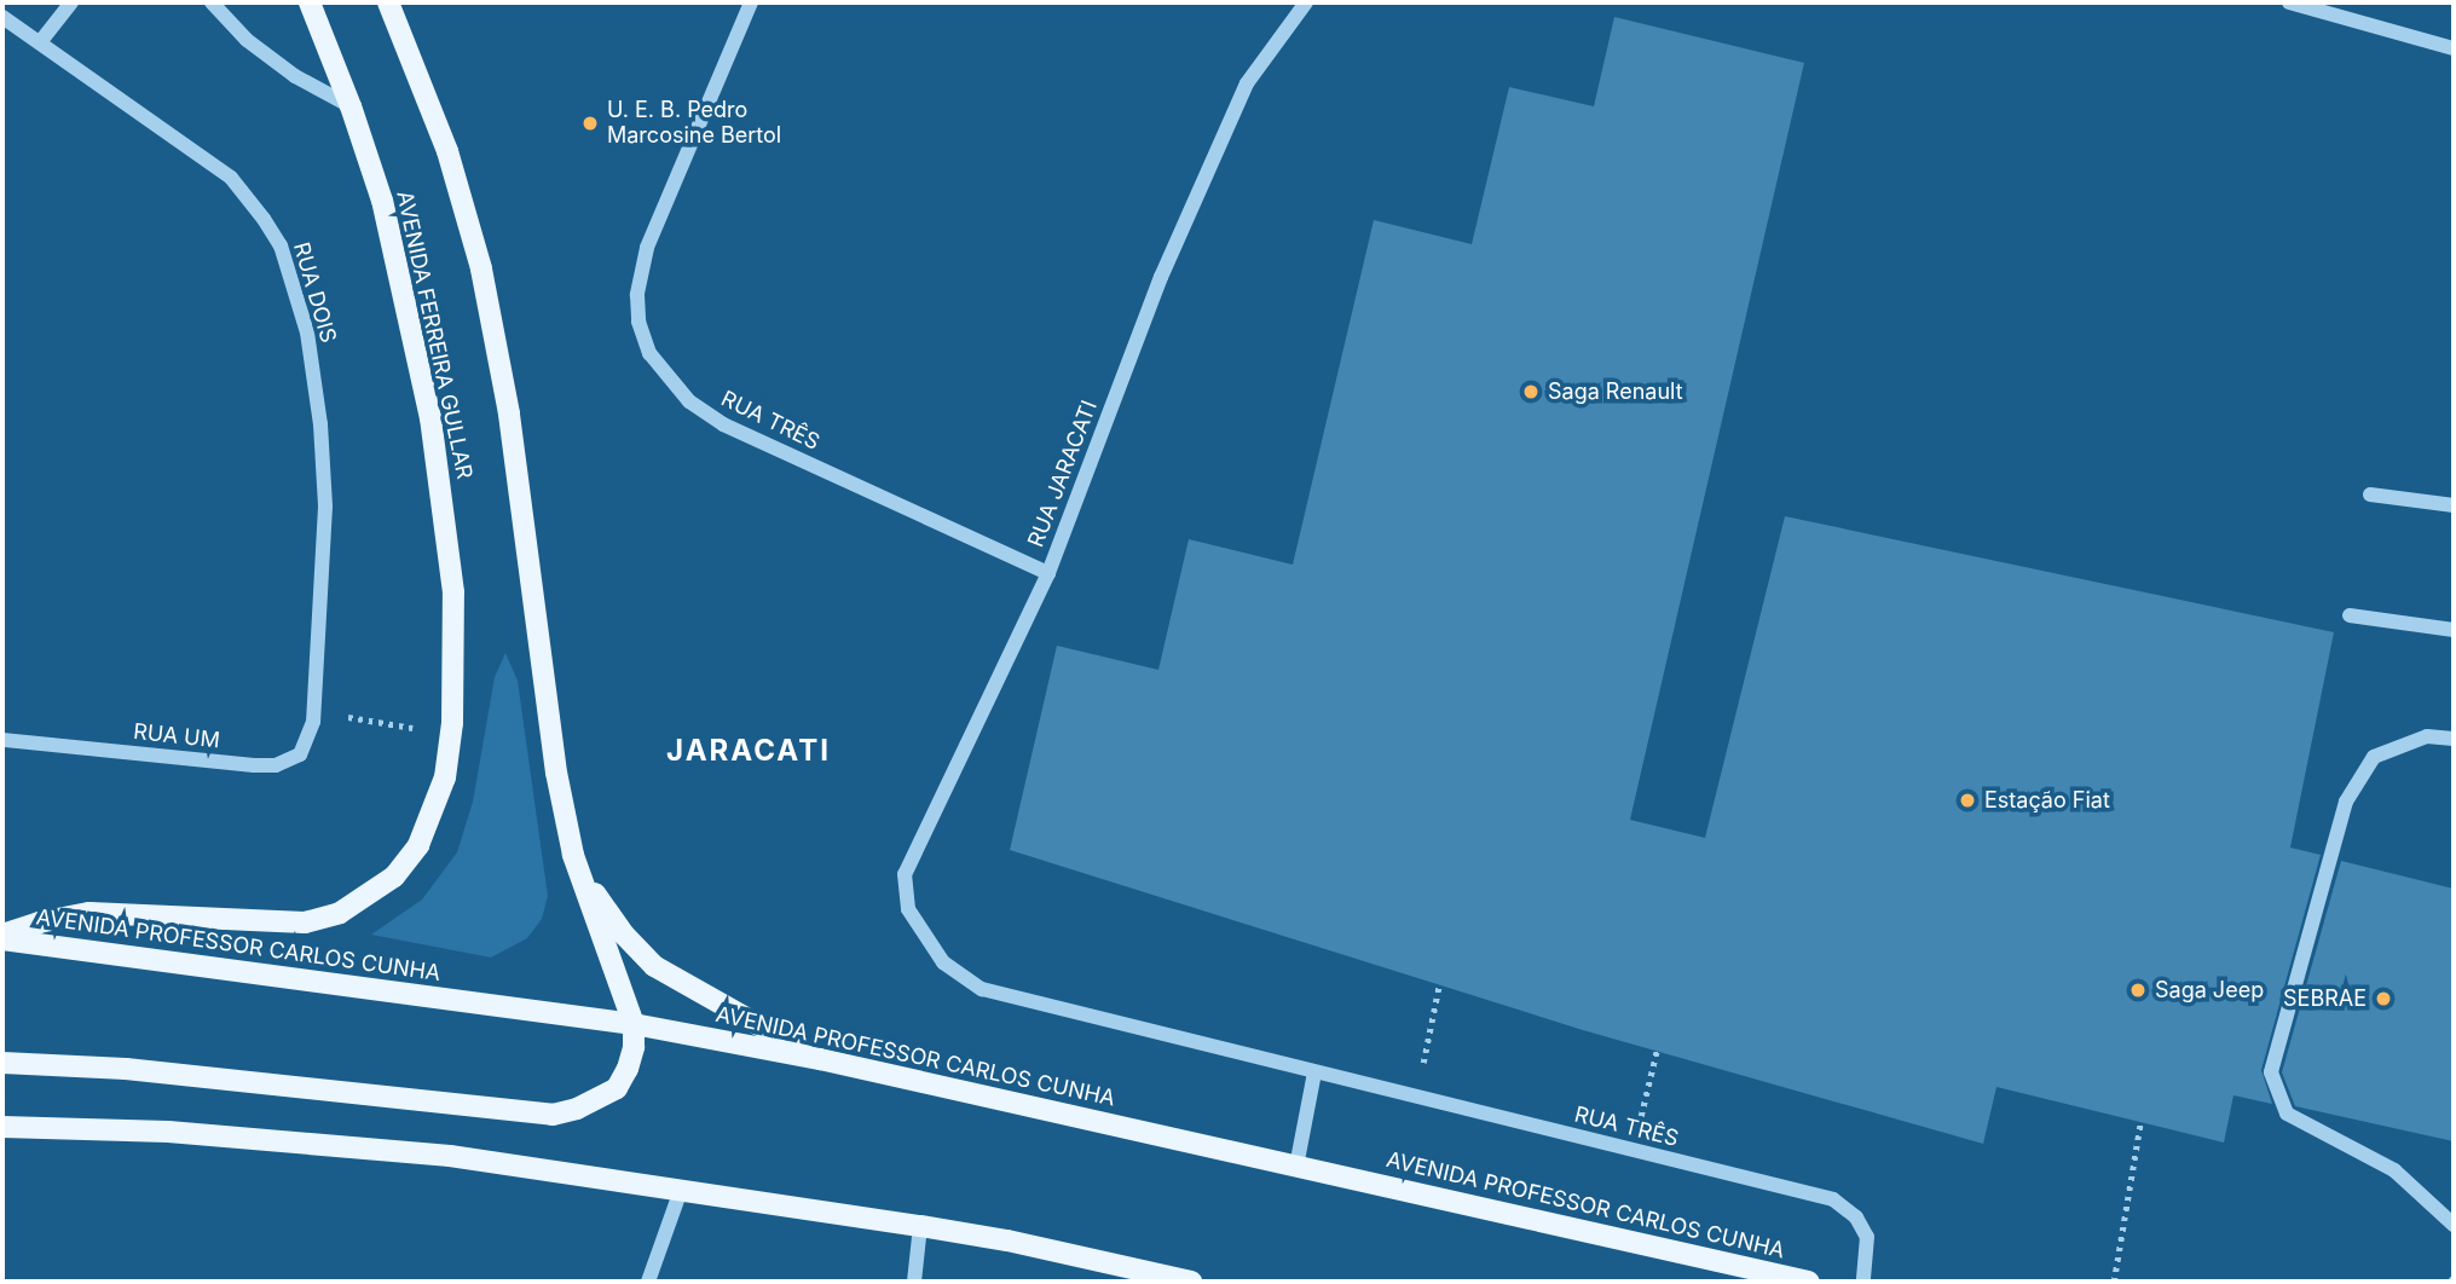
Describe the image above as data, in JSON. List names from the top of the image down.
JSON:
{
  "streets": {
    "main road": ["AVENIDA FERREIRA GULLAR", "AVENIDA PROFESSOR CARLOS CUNHA"],
    "street": [
      "RUA DOIS",
      "RUA TRÊS",
      "RUA JARACATI",
      "RUA UM"
    ]
  },
  "crossings": [
    ["RUA DOIS", "RUA UM"],
    ["AVENIDA FERREIRA GULLAR", "AVENIDA PROFESSOR CARLOS CUNHA"],
    ["RUA TRÊS", "RUA JARACATI"]
  ],
  "districts": ["JARACATI"],
  "places": [
    "U. E. B. Pedro Marcosine Bertol",
    "Saga Renault",
    "Estação Fiat",
    "Saga Jeep",
    "SEBRAE"
  ]
}
